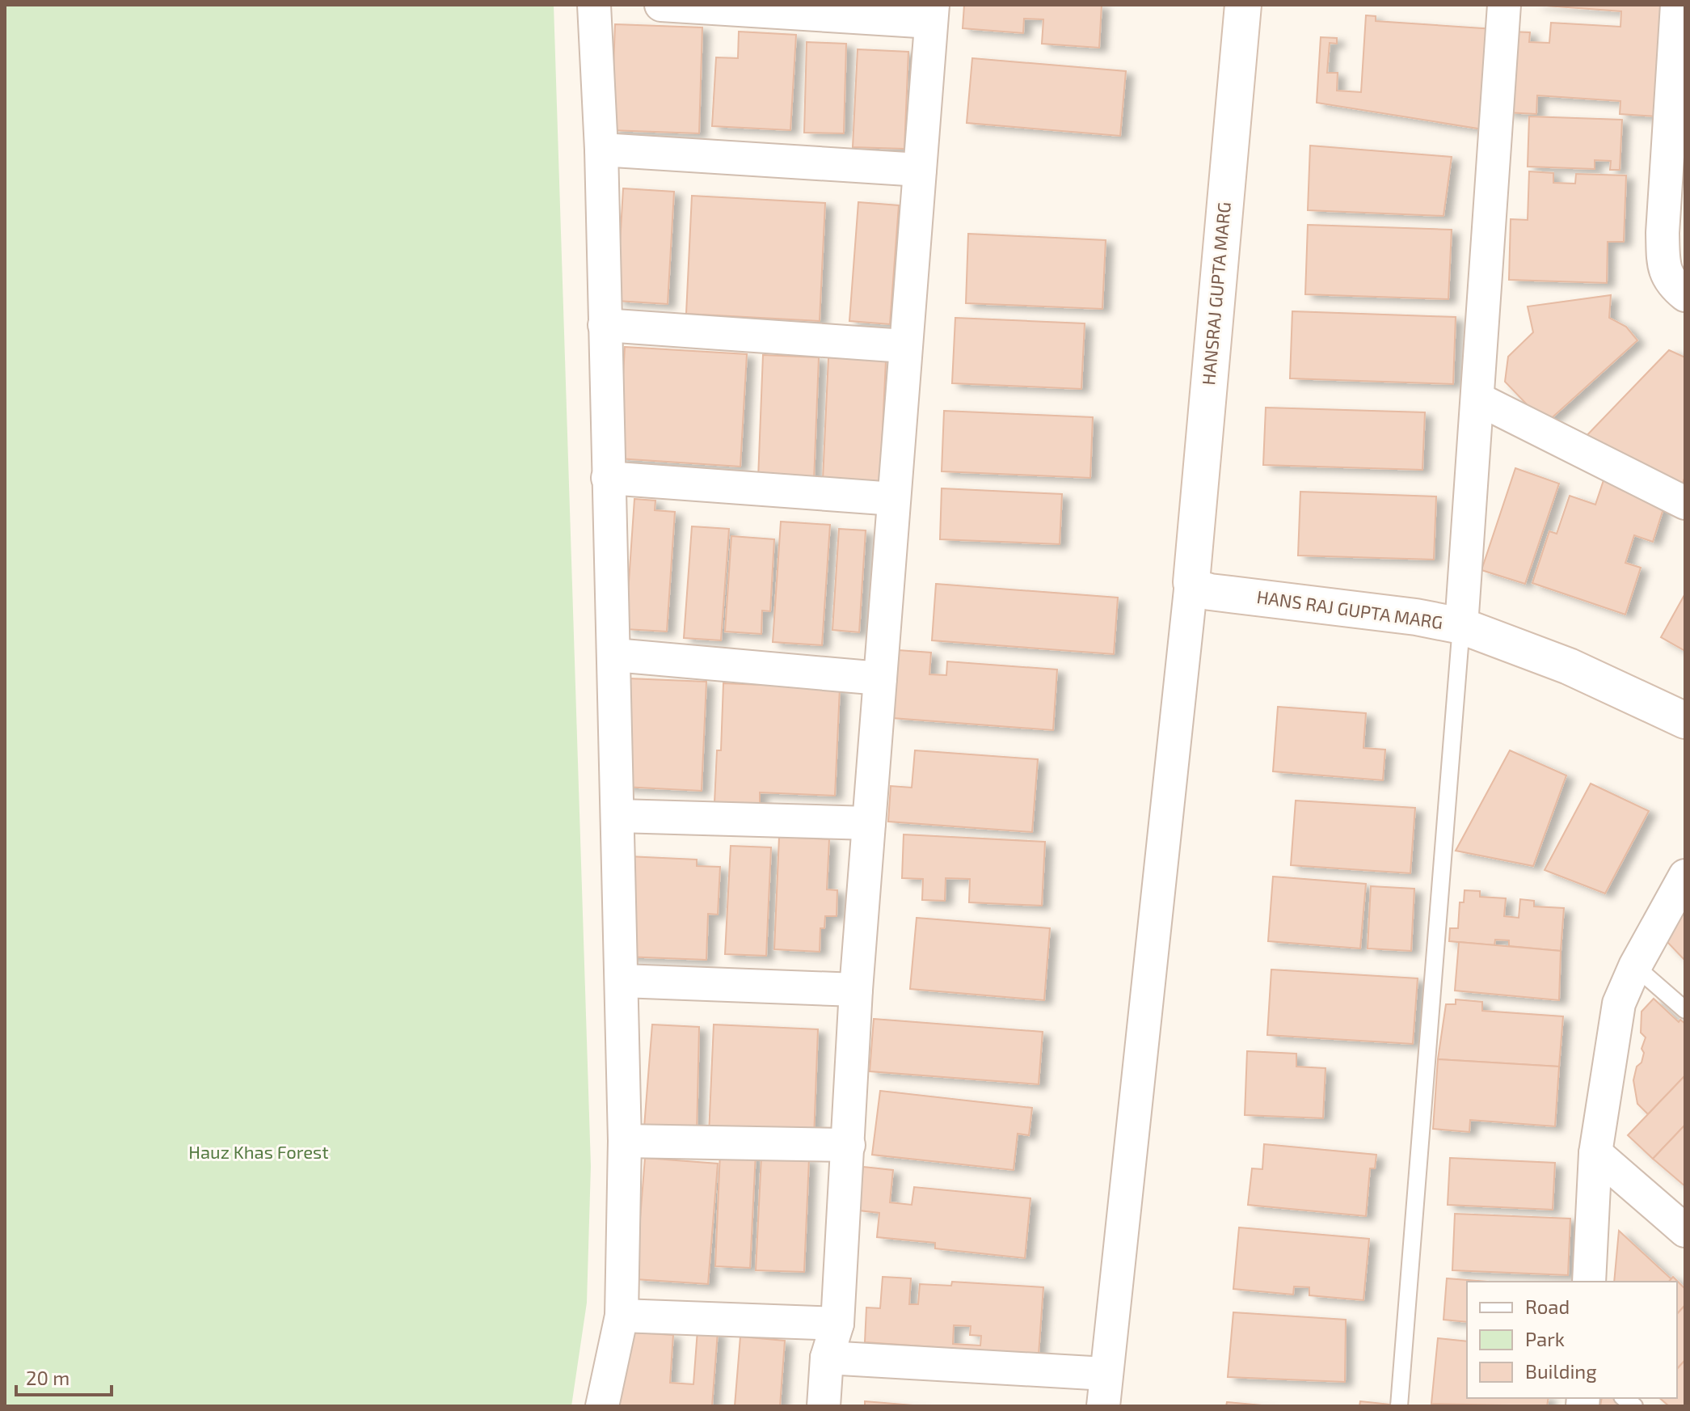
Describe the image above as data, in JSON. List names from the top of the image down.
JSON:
{
  "streets": {
    "street": ["HANSRAJ GUPTA MARG", "HANS RAJ GUPTA MARG"]
  },
  "crossings": [
    ["HANSRAJ GUPTA MARG", "HANS RAJ GUPTA MARG"]
  ],
  "parks": ["Hauz Khas Forest"],
  "legend": ["Road", "Park", "Building"],
  "scale_bar": "20 m"
}
